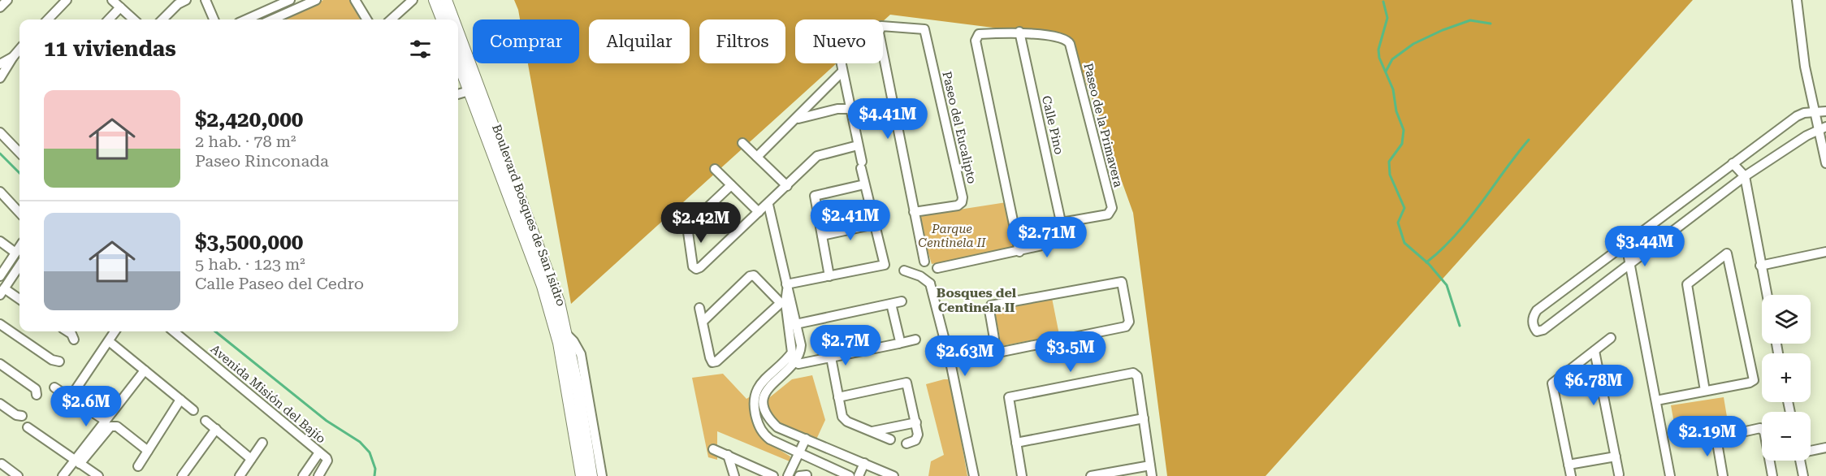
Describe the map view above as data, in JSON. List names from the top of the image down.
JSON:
{
  "streets": {
    "main road": ["Boulevard Bosques de San Isidro"],
    "street": [
      "Calle Pino",
      "Paseo de la Primavera",
      "Paseo del Eucalipto",
      "Avenida Misión del Bajío"
    ]
  },
  "crossings": [
    ["Calle Pino", "Paseo de la Primavera"]
  ],
  "districts": ["Bosques del Centinela II"],
  "parks": ["Parque Centinela II"],
  "page": {
    "chip": [
      "Comprar",
      "Alquilar",
      "Filtros",
      "Nuevo"
    ],
    "heading": "11 viviendas",
    "list": [
      {
        "name": "$2,420,000",
        "note": "2 hab. · 78 m² · Paseo Rinconada"
      },
      {
        "name": "$3,500,000",
        "note": "5 hab. · 123 m² · Calle Paseo del Cedro"
      }
    ],
    "price": [
      "$4.41M",
      "$2.41M",
      "$2.42M",
      "$2.71M",
      "$3.44M",
      "$2.7M",
      "$3.5M",
      "$2.63M",
      "$6.78M",
      "$2.6M",
      "$2.19M"
    ],
    "map_buttons": ["+", "−"]
  }
}
